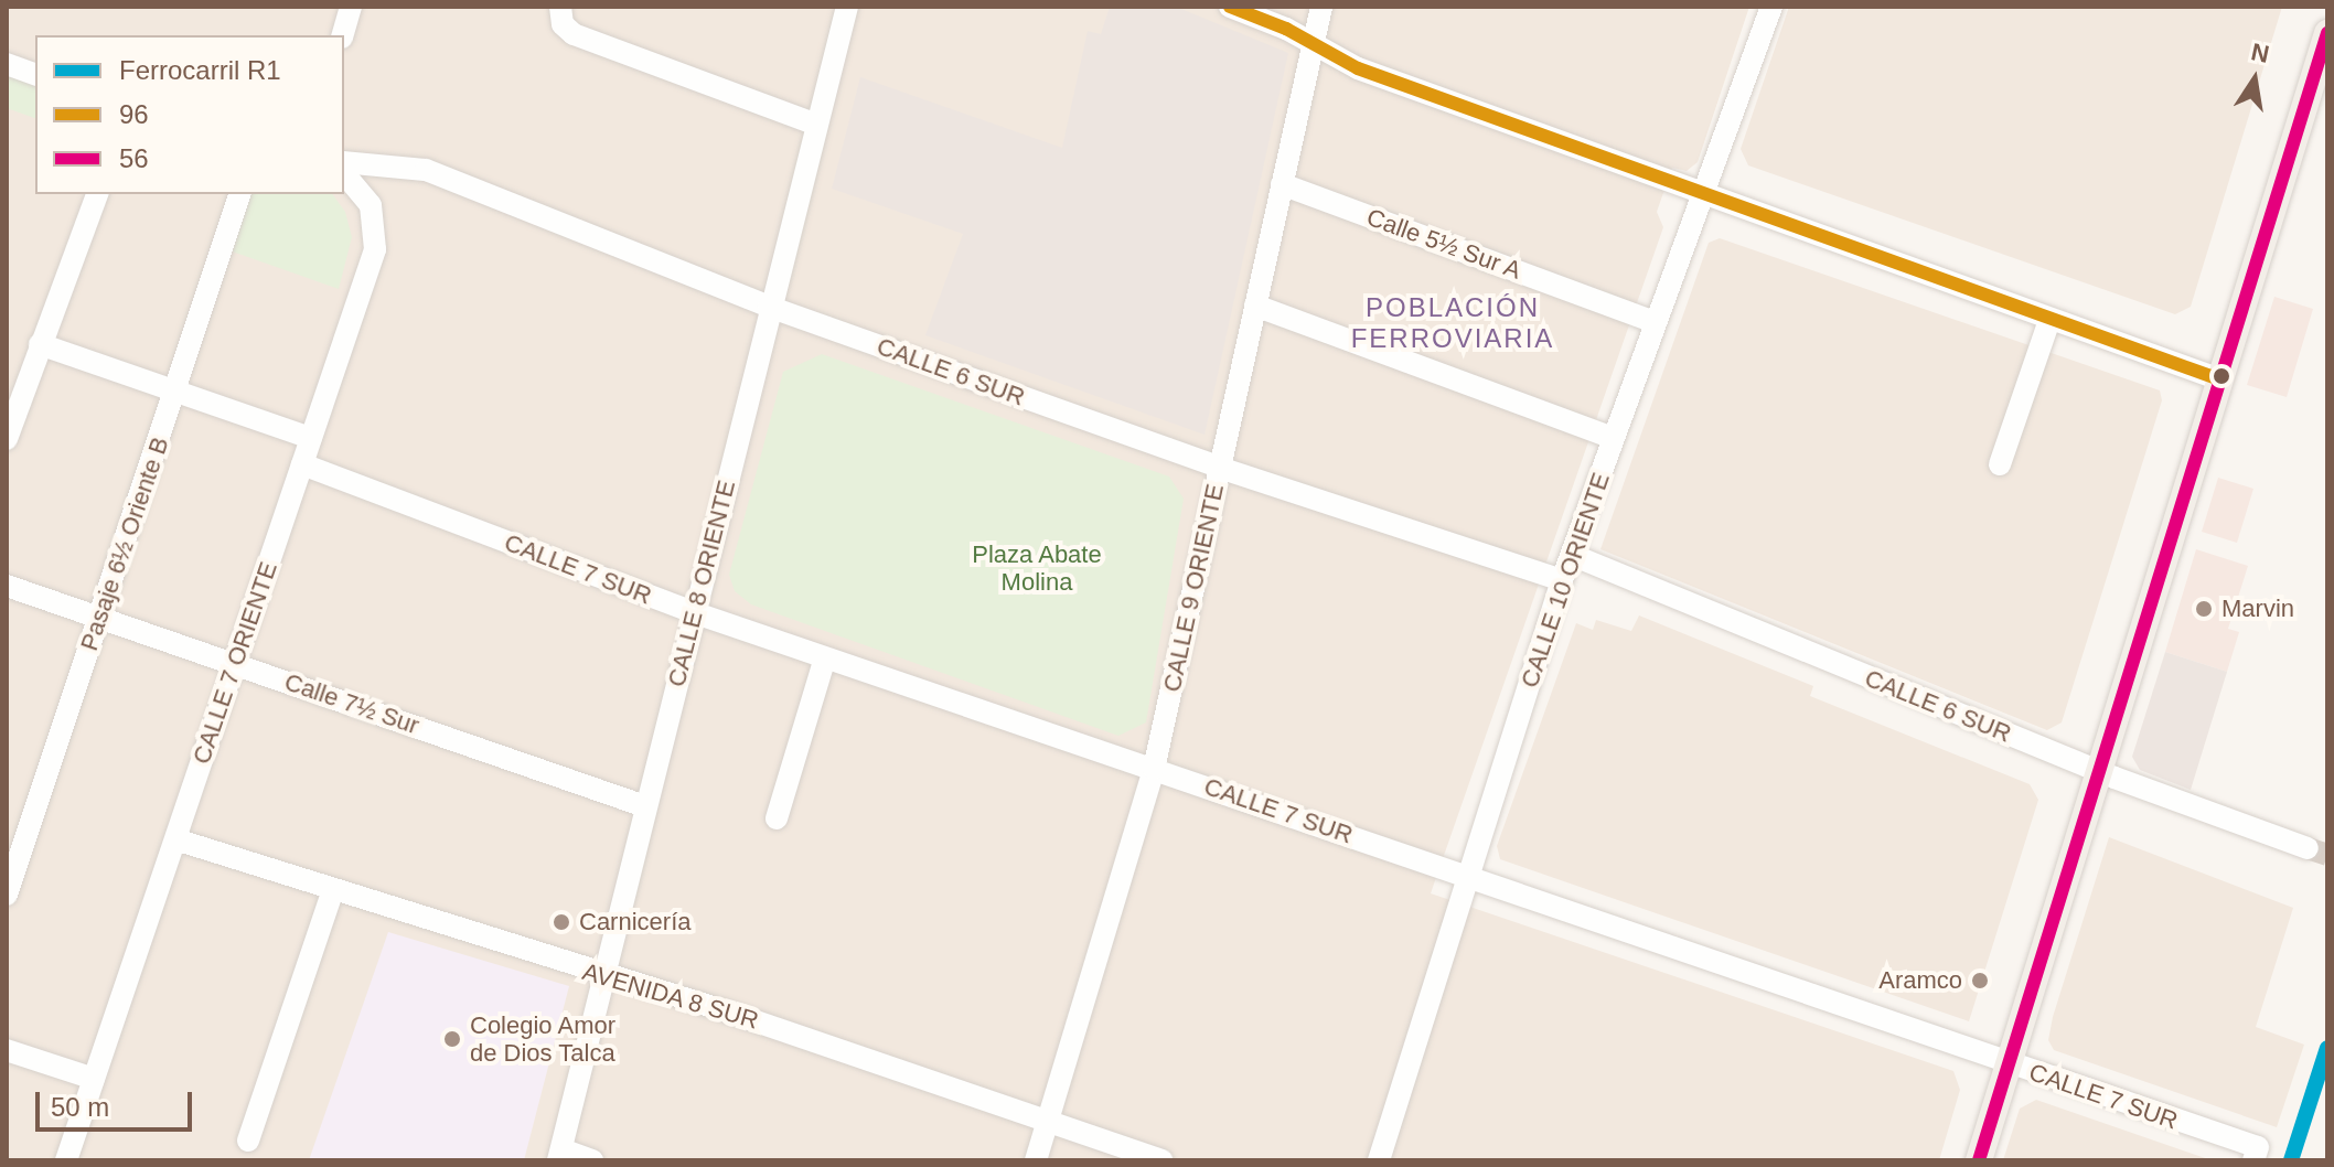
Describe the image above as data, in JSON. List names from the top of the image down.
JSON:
{
  "streets": {
    "street": [
      "Calle 5½ Sur A",
      "CALLE 6 SUR",
      "Pasaje 6½ Oriente B",
      "CALLE 7 SUR",
      "CALLE 10 ORIENTE",
      "CALLE 8 ORIENTE",
      "CALLE 9 ORIENTE",
      "CALLE 7 ORIENTE",
      "Calle 7½ Sur",
      "AVENIDA 8 SUR"
    ]
  },
  "crossings": [
    ["Calle 5½ Sur A", "CALLE 10 ORIENTE"],
    ["Calle 5½ Sur A", "CALLE 9 ORIENTE"],
    ["CALLE 6 SUR", "CALLE 10 ORIENTE"],
    ["CALLE 6 SUR", "CALLE 8 ORIENTE"],
    ["CALLE 6 SUR", "CALLE 9 ORIENTE"],
    ["Pasaje 6½ Oriente B", "Calle 7½ Sur"],
    ["CALLE 7 SUR", "CALLE 10 ORIENTE"],
    ["CALLE 7 SUR", "CALLE 8 ORIENTE"],
    ["CALLE 7 SUR", "CALLE 9 ORIENTE"],
    ["CALLE 7 SUR", "CALLE 7 ORIENTE"],
    ["CALLE 8 ORIENTE", "Calle 7½ Sur"],
    ["CALLE 8 ORIENTE", "AVENIDA 8 SUR"],
    ["CALLE 9 ORIENTE", "AVENIDA 8 SUR"],
    ["CALLE 7 ORIENTE", "Calle 7½ Sur"],
    ["CALLE 7 ORIENTE", "AVENIDA 8 SUR"]
  ],
  "districts": ["POBLACIÓN FERROVIARIA"],
  "parks": ["Plaza Abate Molina"],
  "places": [
    "Marvin",
    "Carnicería",
    "Aramco",
    "Colegio Amor de Dios Talca"
  ],
  "lines": ["transit line 96", "transit line 56", "rail line R1"],
  "legend": ["Ferrocarril R1", "96", "56"],
  "scale_bar": "50 m",
  "north": "top"
}
